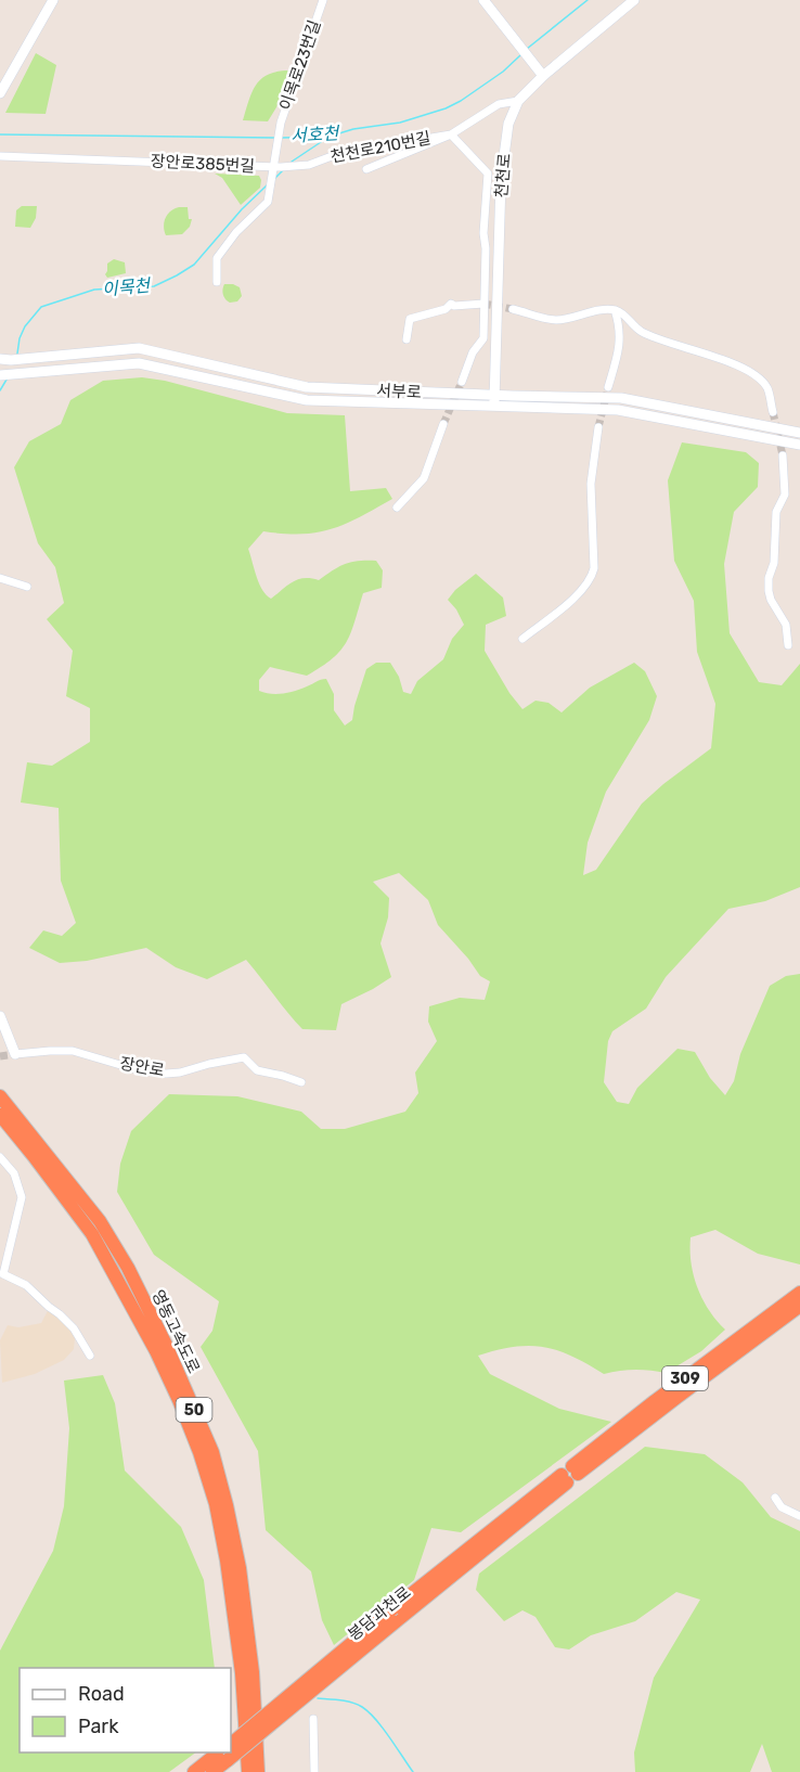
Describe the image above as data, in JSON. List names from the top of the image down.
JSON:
{
  "streets": {
    "highway": [
      "영동고속도로",
      "309",
      "50",
      "봉담과천로"
    ],
    "main road": ["천천로", "서부로", "장안로"],
    "street": ["이목로23번길", "천천로210번길", "장안로385번길"]
  },
  "crossings": [
    ["이목로23번길", "천천로210번길"],
    ["이목로23번길", "장안로385번길"],
    ["천천로210번길", "장안로385번길"],
    ["천천로210번길", "천천로"],
    ["천천로", "서부로"]
  ],
  "water": ["서호천", "이목천"],
  "legend": ["Road", "Park"]
}
